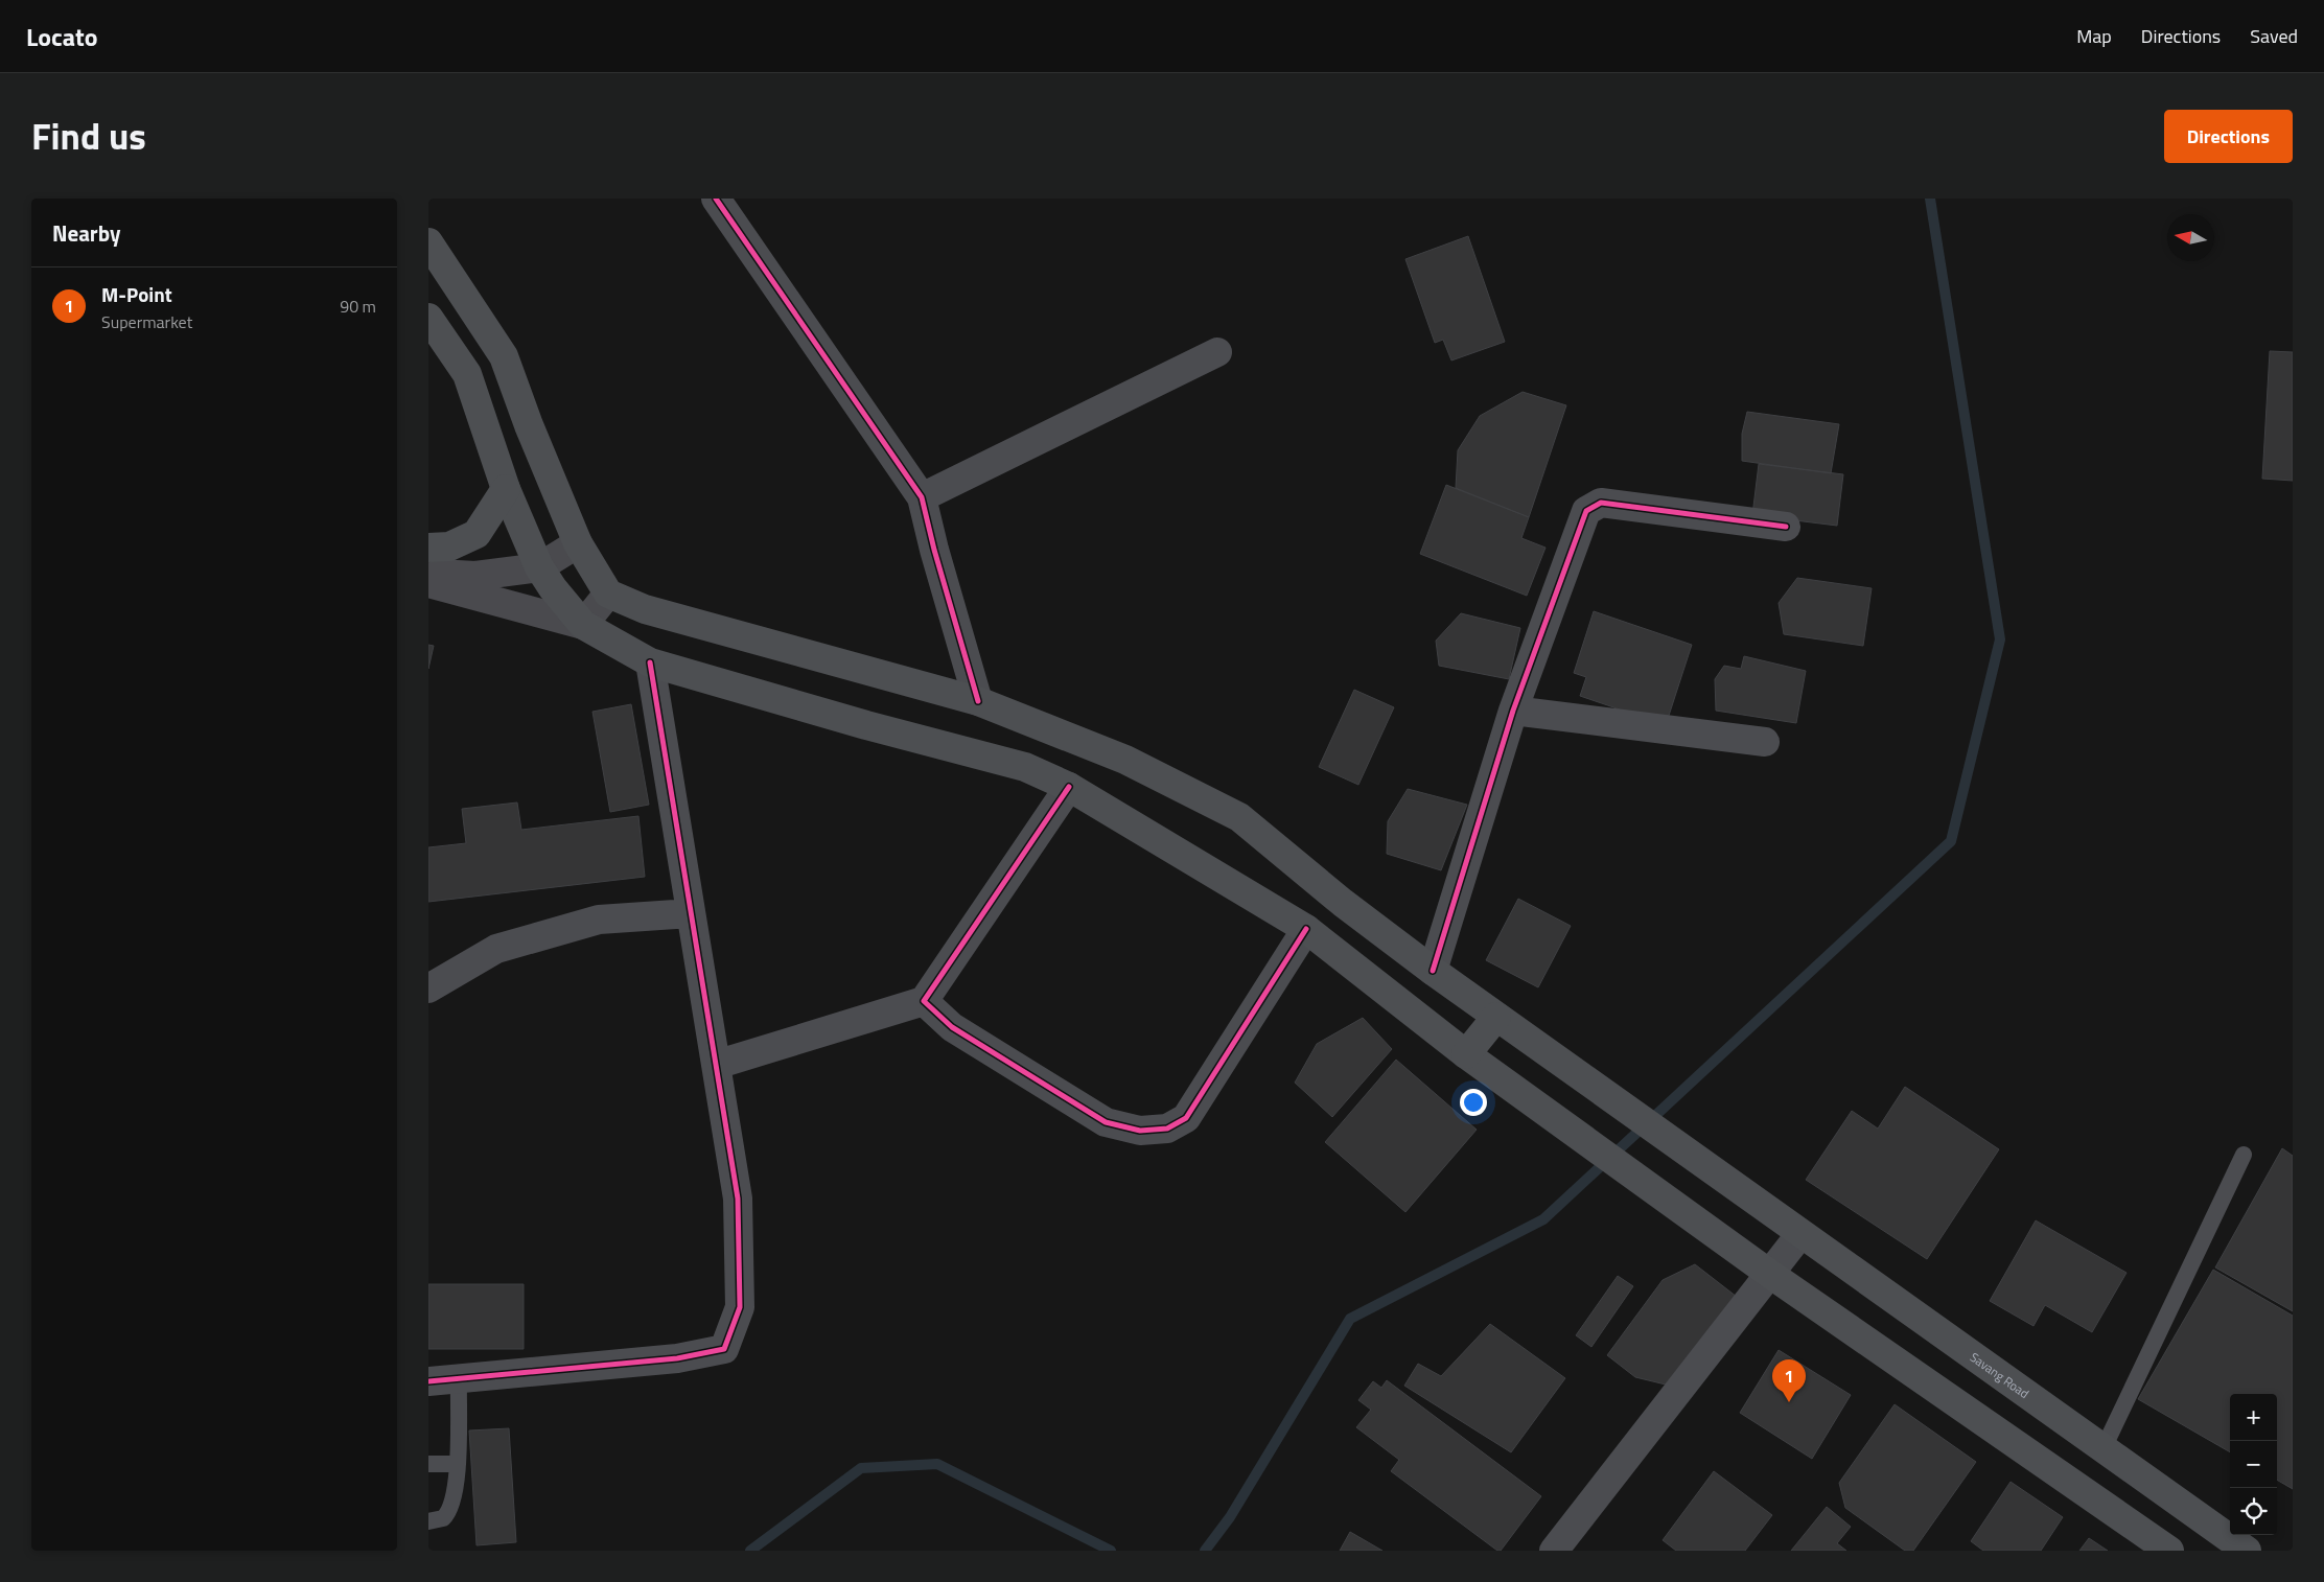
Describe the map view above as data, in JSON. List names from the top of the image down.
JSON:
{
  "streets": {
    "main road": ["Savang Road"]
  },
  "north": "left",
  "page": {
    "header": "Locato",
    "nav": ["Map", "Directions", "Saved"],
    "title": "Find us",
    "buttons": "Directions",
    "heading": "Nearby",
    "list": [
      {
        "mark": "1",
        "name": "M-Point",
        "note": "Supermarket",
        "value": "90 m"
      }
    ],
    "pins": "1",
    "map_buttons": ["+", "−"]
  }
}
